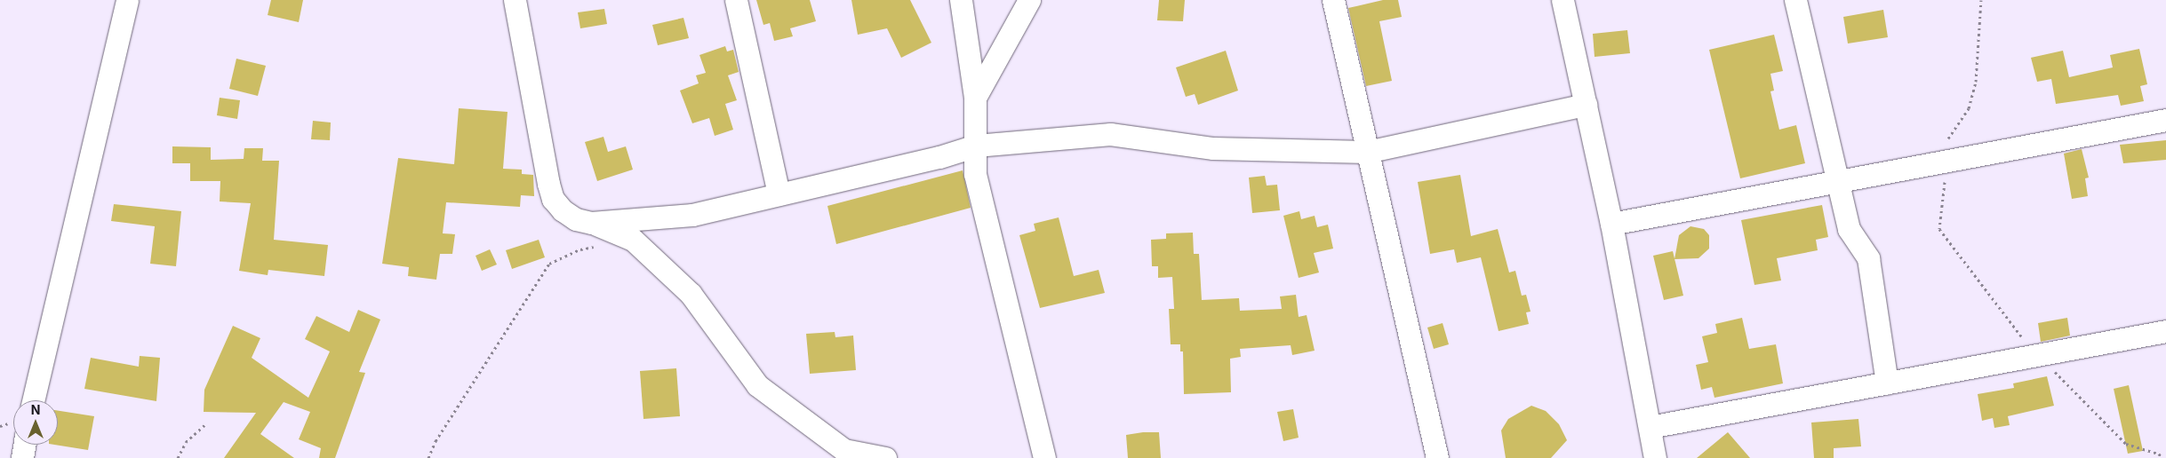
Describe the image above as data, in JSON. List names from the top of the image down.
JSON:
{
  "north": "top"
}
